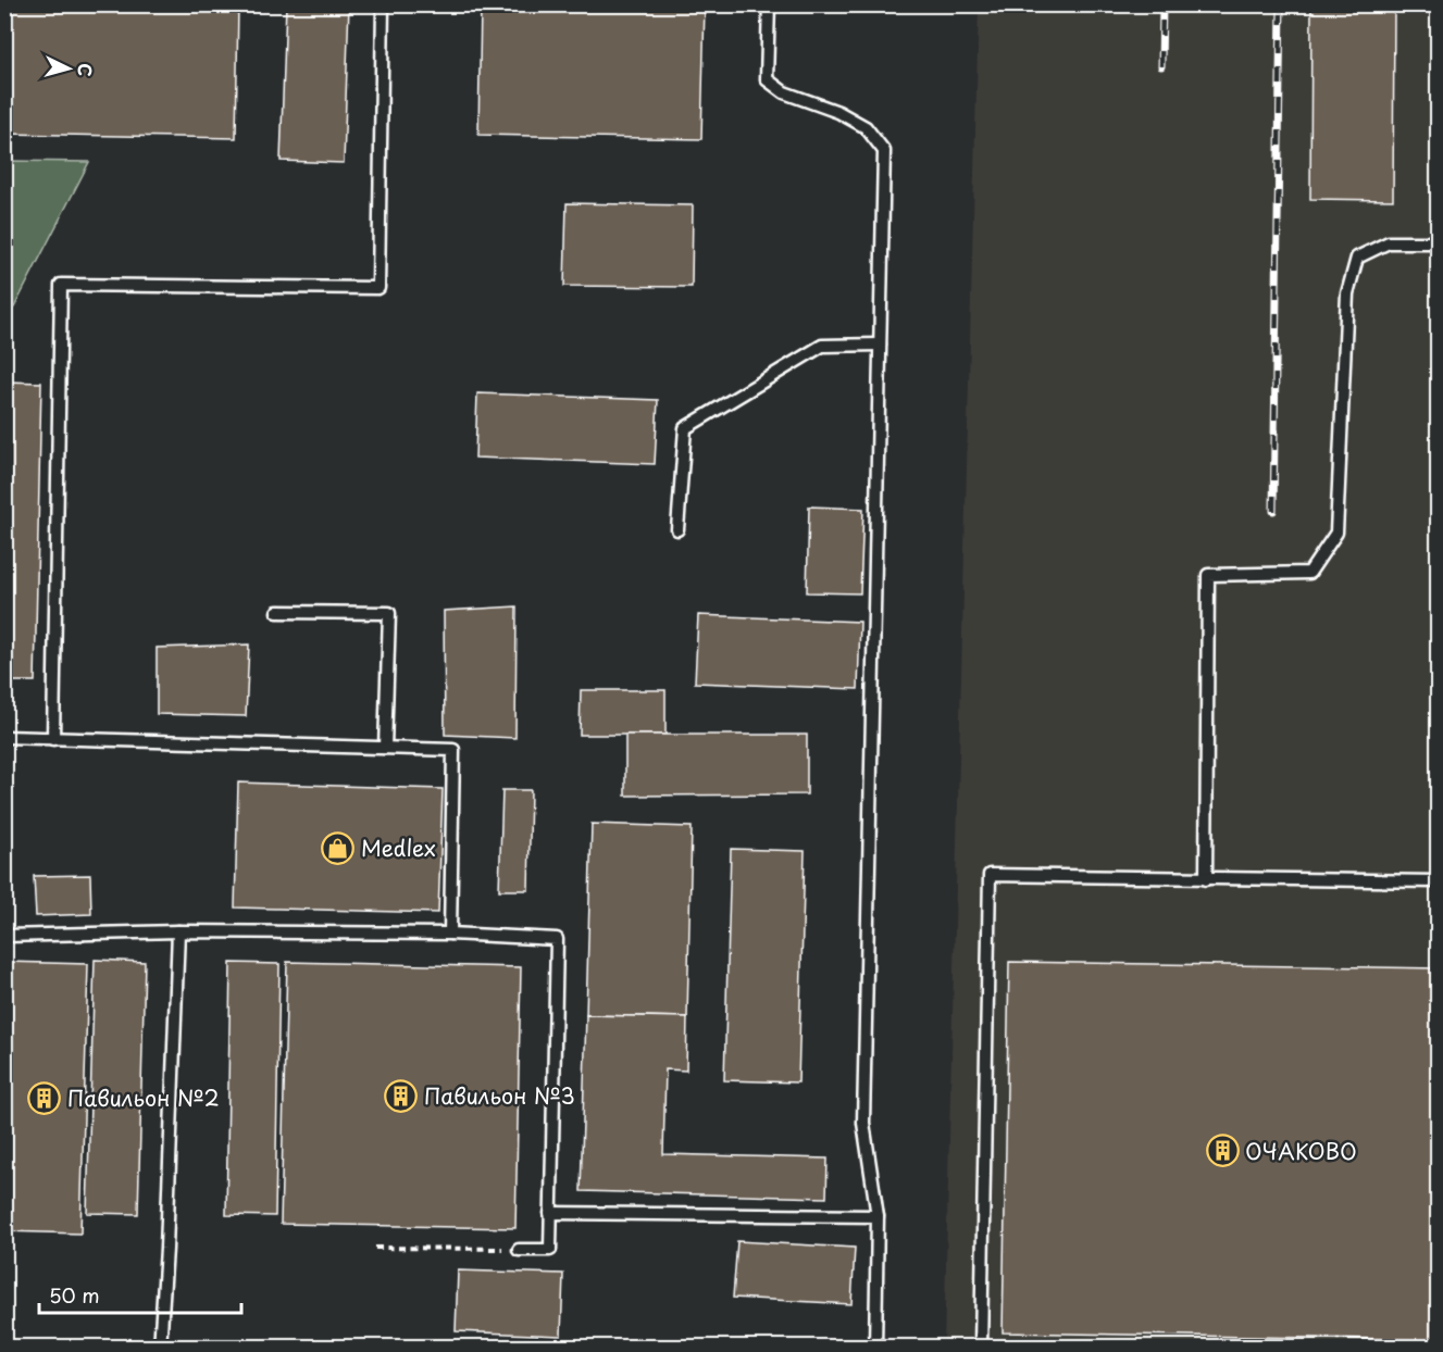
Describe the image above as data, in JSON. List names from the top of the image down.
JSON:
{
  "places": {
    "shop": ["Medlex"],
    "building": ["Павильон №3", "Павильон №2", "ОЧАКОВО"]
  },
  "scale_bar": "50 m",
  "north": "right"
}
